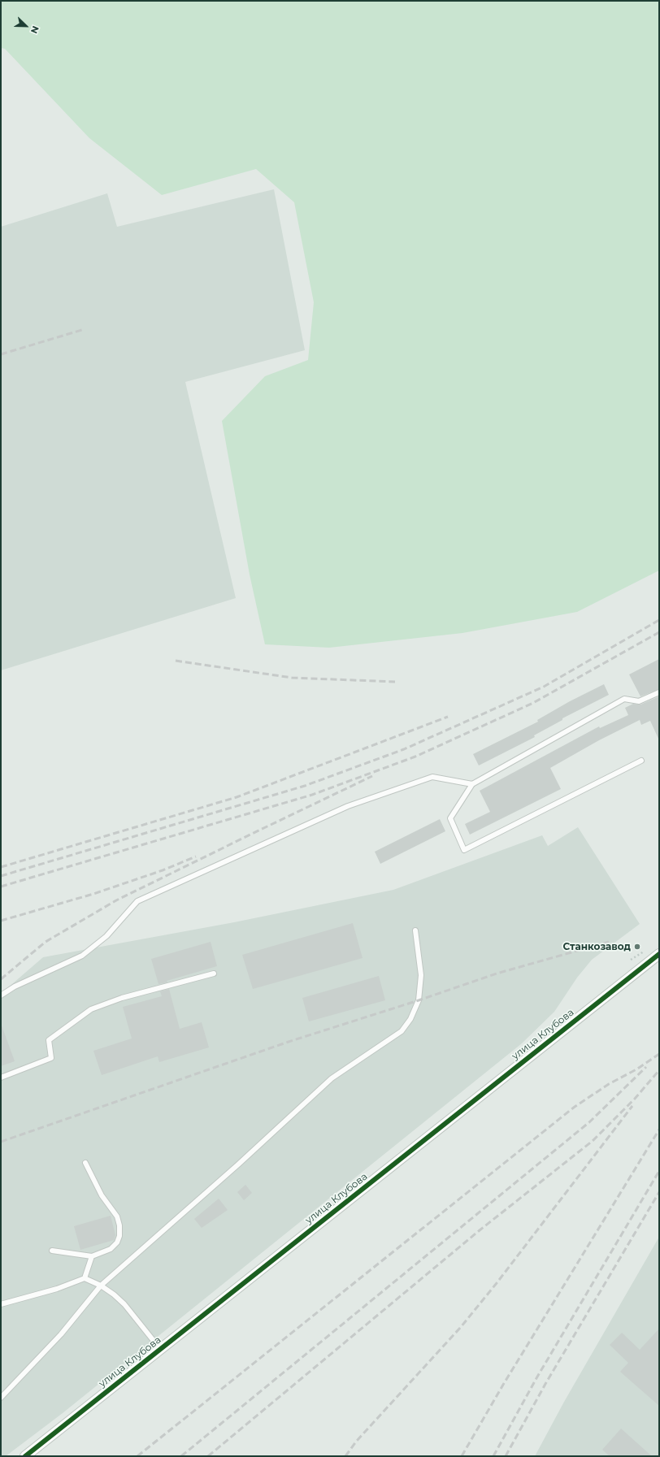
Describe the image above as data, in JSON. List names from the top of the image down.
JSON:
{
  "streets": {
    "street": ["улица Клубова"]
  },
  "places": ["Станкозавод"],
  "north": "bottom right"
}
